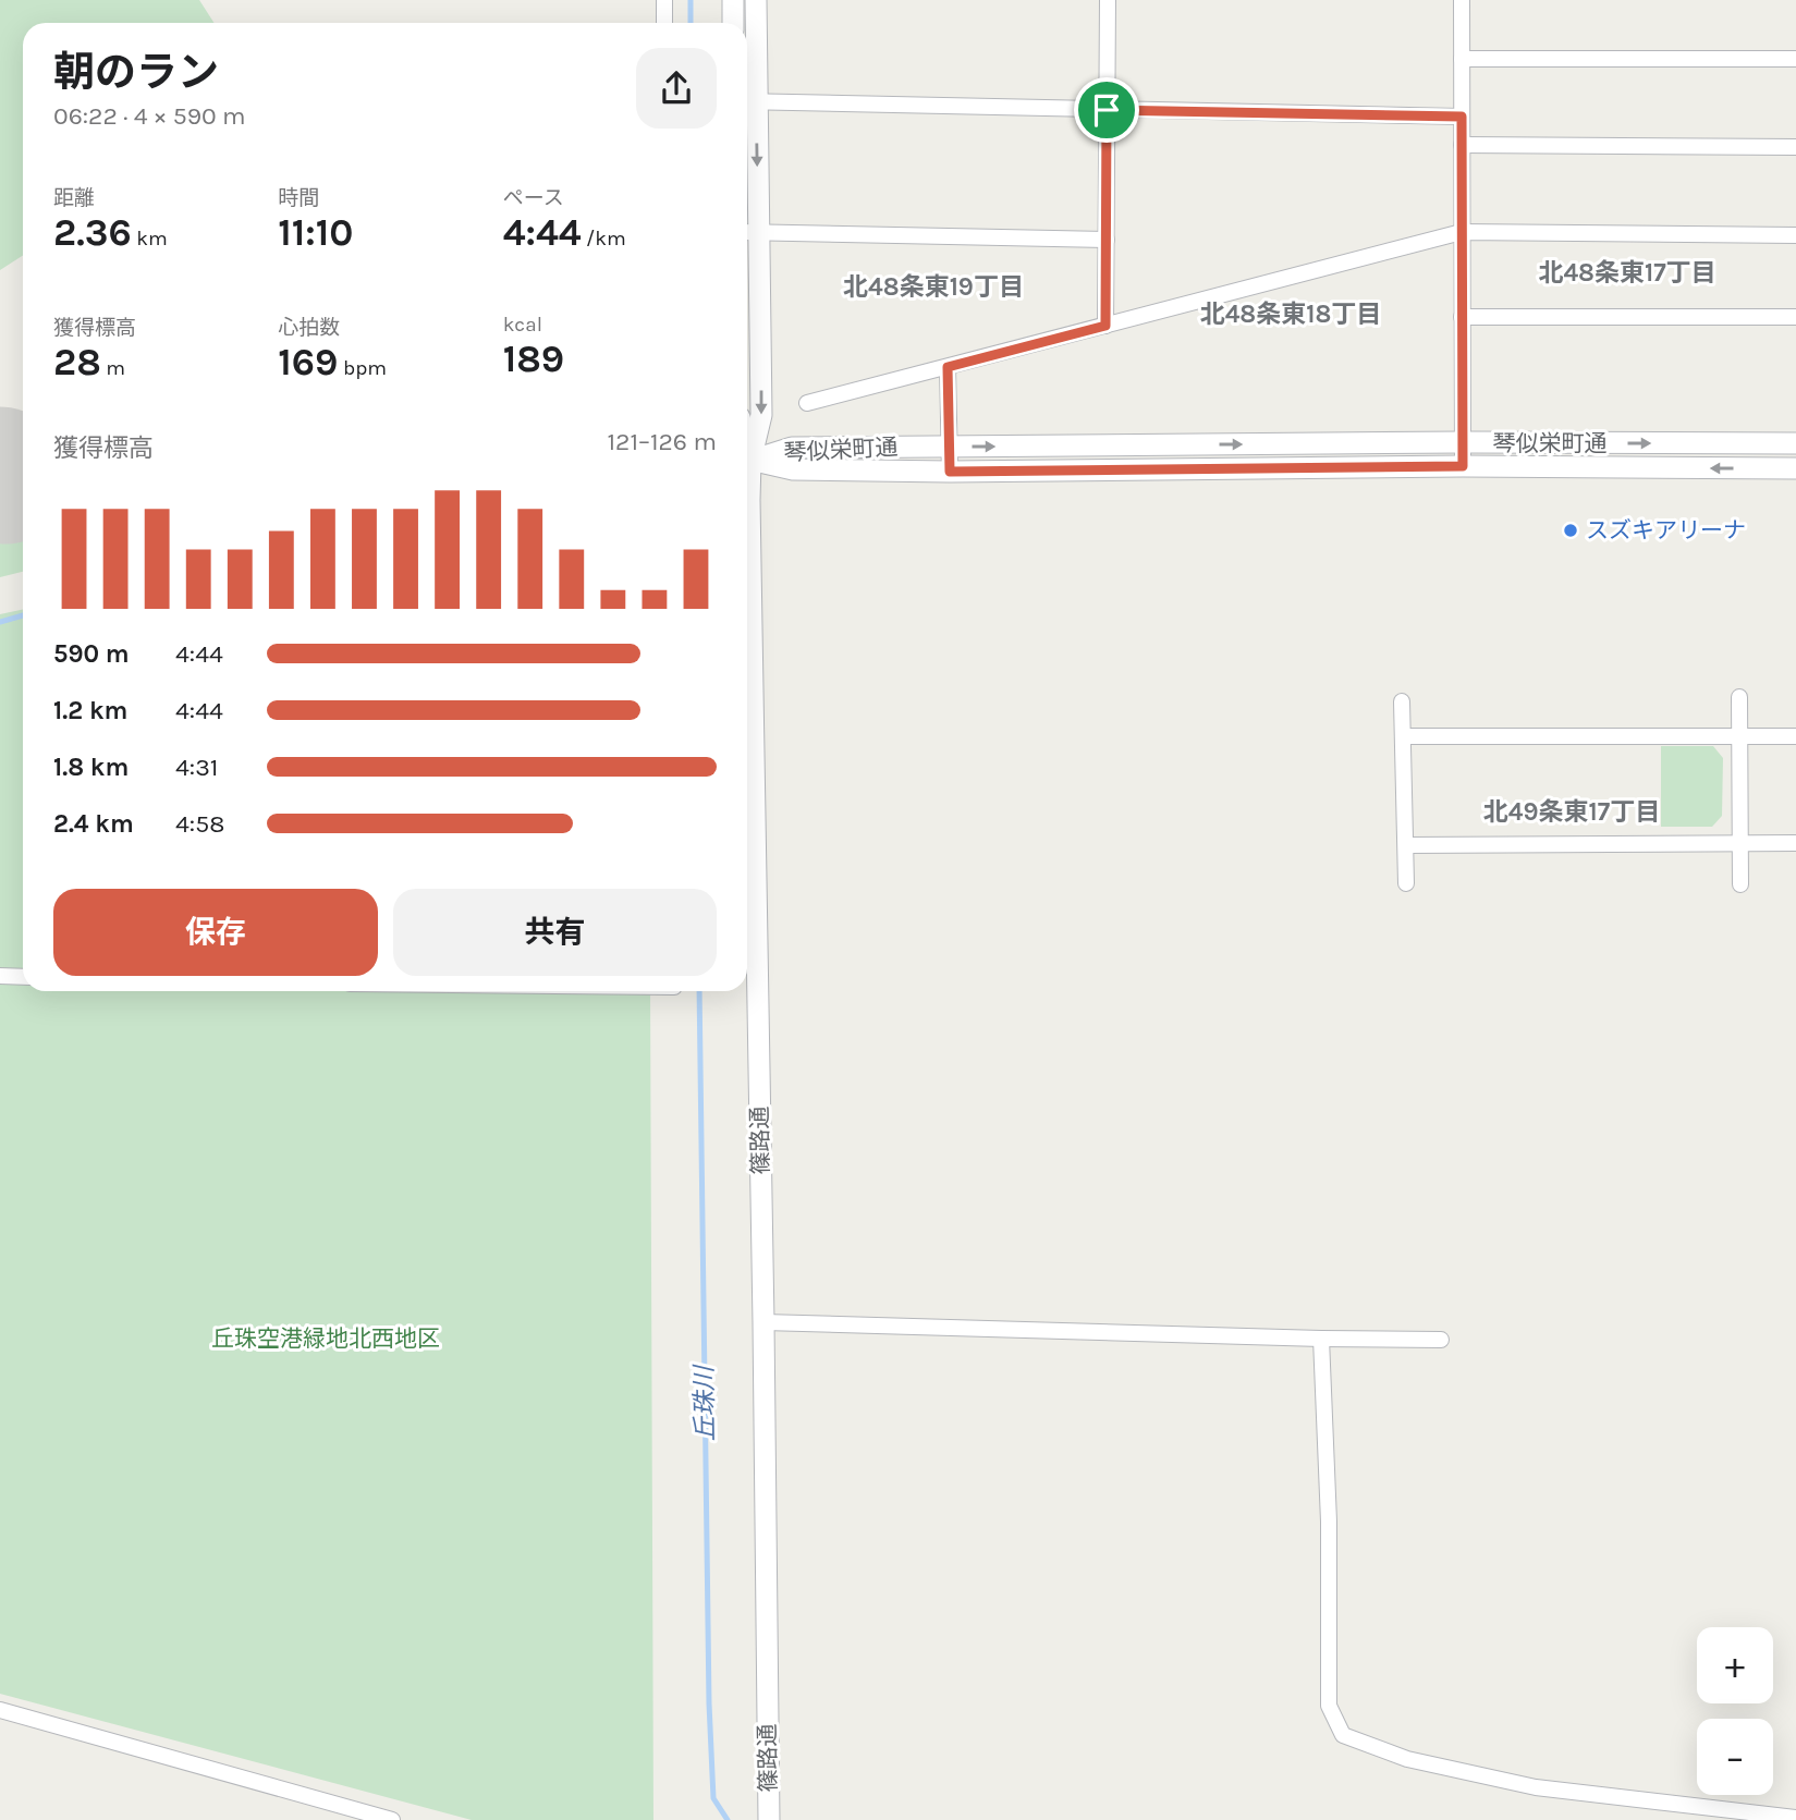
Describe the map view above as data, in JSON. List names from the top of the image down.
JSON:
{
  "streets": {
    "street": ["琴似栄町通", "篠路通"]
  },
  "districts": [
    "北48条東17丁目",
    "北48条東19丁目",
    "北48条東18丁目",
    "北49条東17丁目"
  ],
  "water": ["丘珠川"],
  "parks": ["丘珠空港緑地北西地区"],
  "places": ["スズキアリーナ"],
  "page": {
    "heading": ["朝のラン", "06:22 · 4 × 590 m"],
    "stats": [
      ["距離", "2.36 km"],
      ["時間", "11:10"],
      ["ペース", "4:44 /km"],
      ["獲得標高", "28 m"],
      ["心拍数", "169 bpm"],
      ["kcal", "189"]
    ],
    "chart": ["獲得標高", "121–126 m"],
    "list": [
      {
        "name": "590 m",
        "note": "4:44"
      },
      {
        "name": "1.2 km",
        "note": "4:44"
      },
      {
        "name": "1.8 km",
        "note": "4:31"
      },
      {
        "name": "2.4 km",
        "note": "4:58"
      }
    ],
    "buttons": ["保存", "共有"],
    "map_buttons": ["+", "−"]
  }
}
